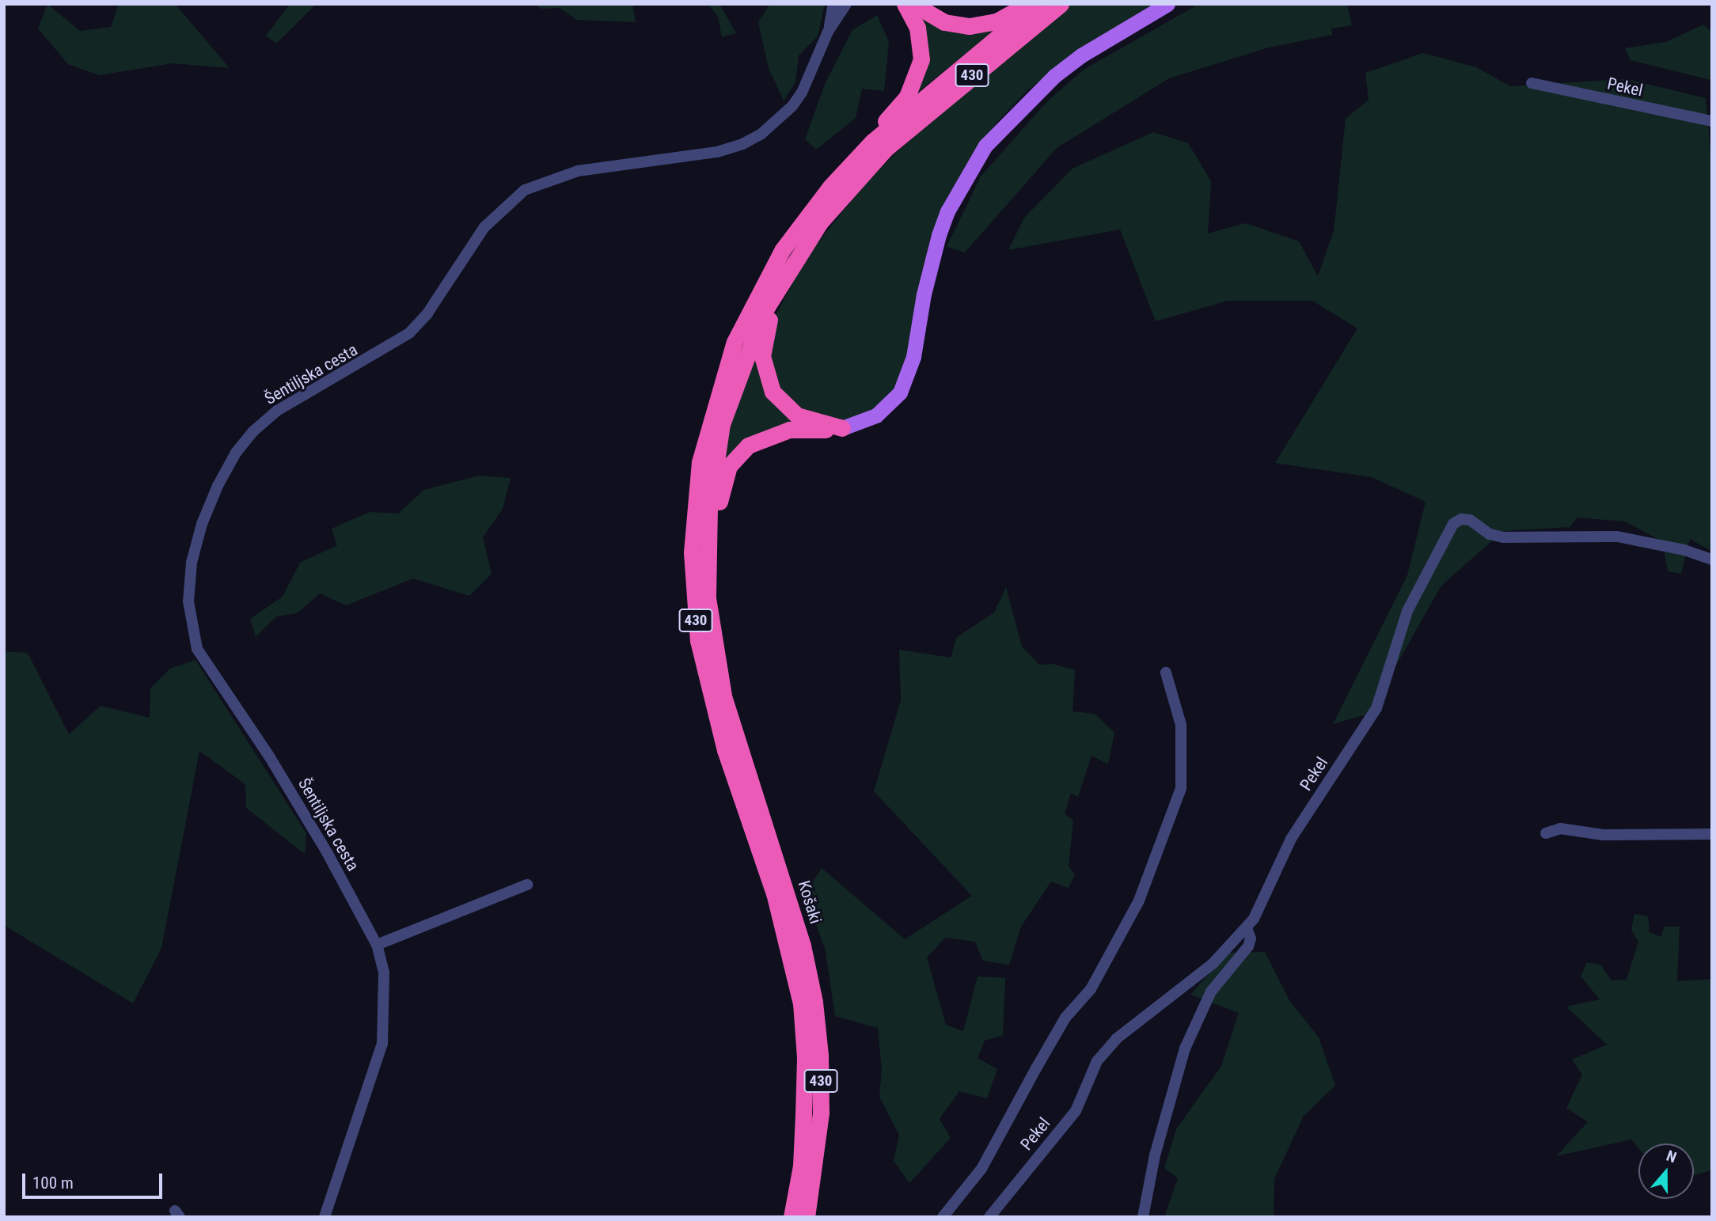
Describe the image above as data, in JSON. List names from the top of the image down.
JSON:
{
  "streets": {
    "highway": ["430", "Košaki"],
    "street": ["Pekel", "Šentiljska cesta"]
  },
  "crossings": [
    ["430", "Košaki"]
  ],
  "scale_bar": "100 m",
  "north": "top"
}
